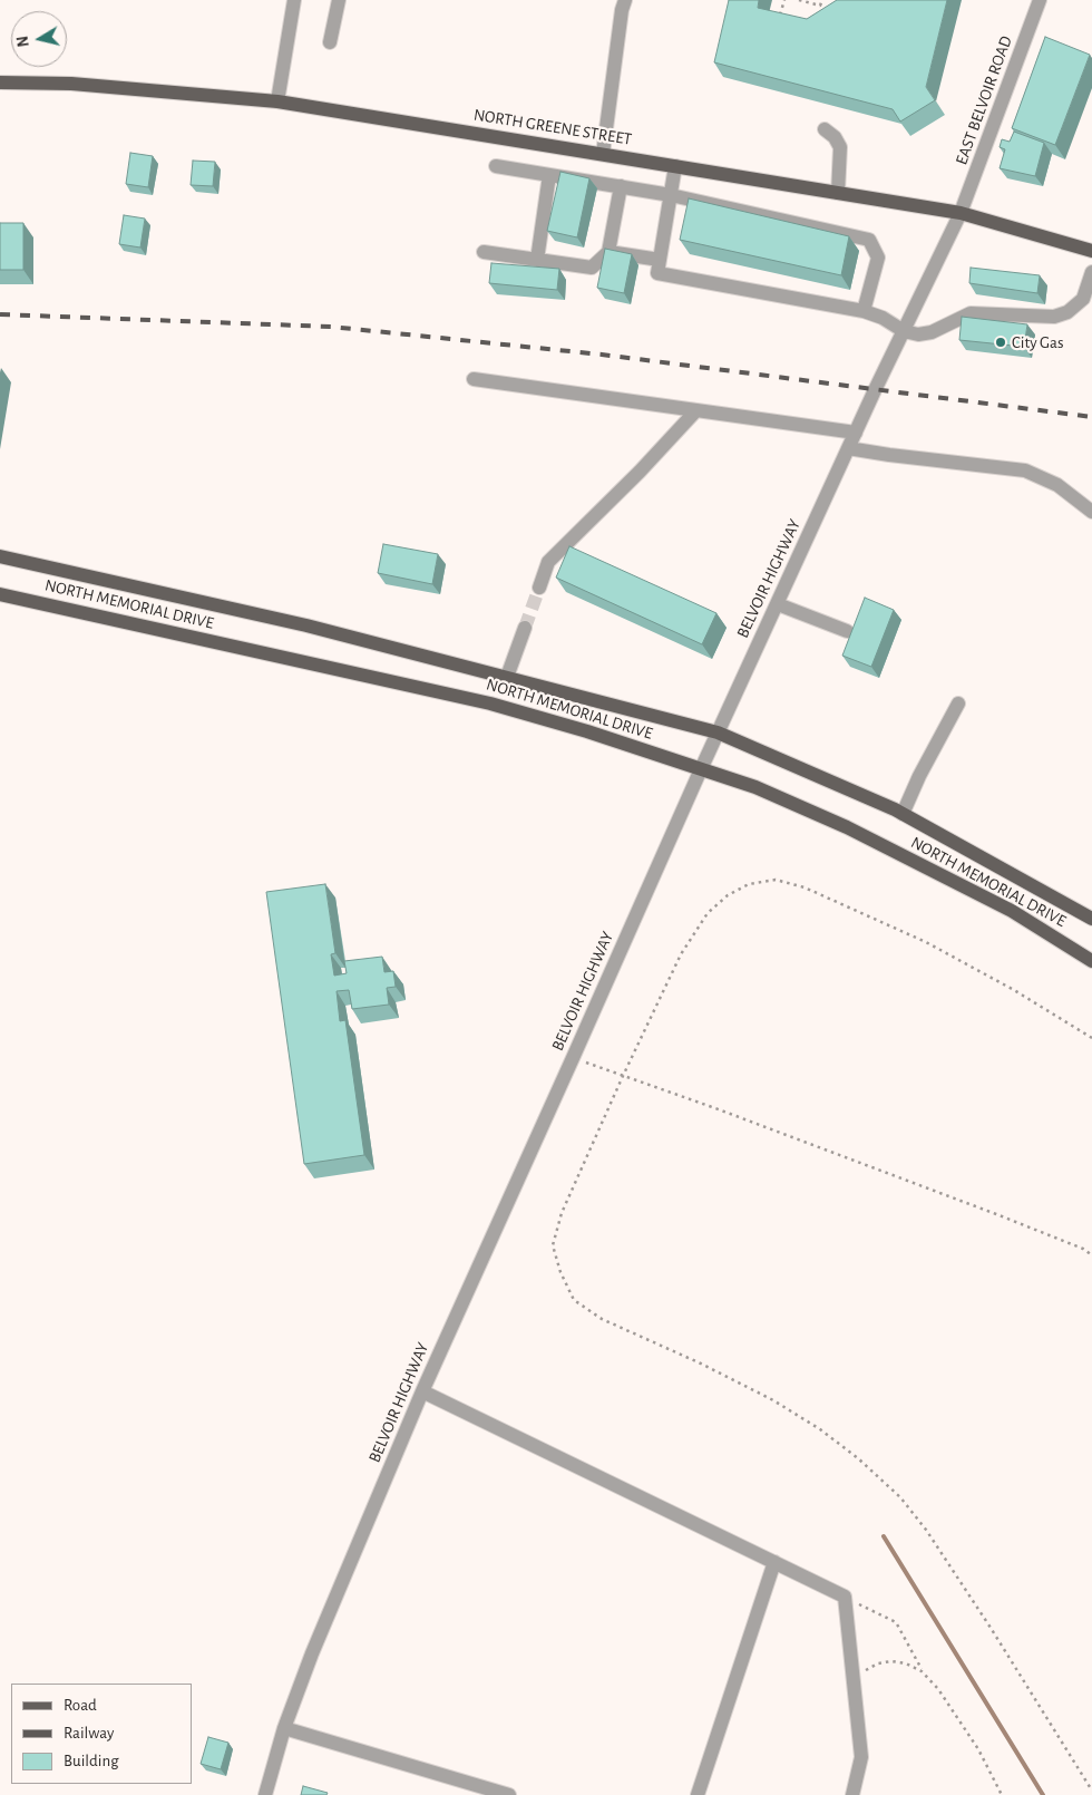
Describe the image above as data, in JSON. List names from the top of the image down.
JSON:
{
  "streets": {
    "main road": ["NORTH GREENE STREET", "NORTH MEMORIAL DRIVE"],
    "street": ["EAST BELVOIR ROAD", "BELVOIR HIGHWAY"]
  },
  "crossings": [
    ["EAST BELVOIR ROAD", "NORTH GREENE STREET"],
    ["EAST BELVOIR ROAD", "BELVOIR HIGHWAY"],
    ["NORTH GREENE STREET", "BELVOIR HIGHWAY"],
    ["BELVOIR HIGHWAY", "NORTH MEMORIAL DRIVE"]
  ],
  "places": ["City Gas"],
  "legend": ["Road", "Railway", "Building"],
  "north": "left"
}
